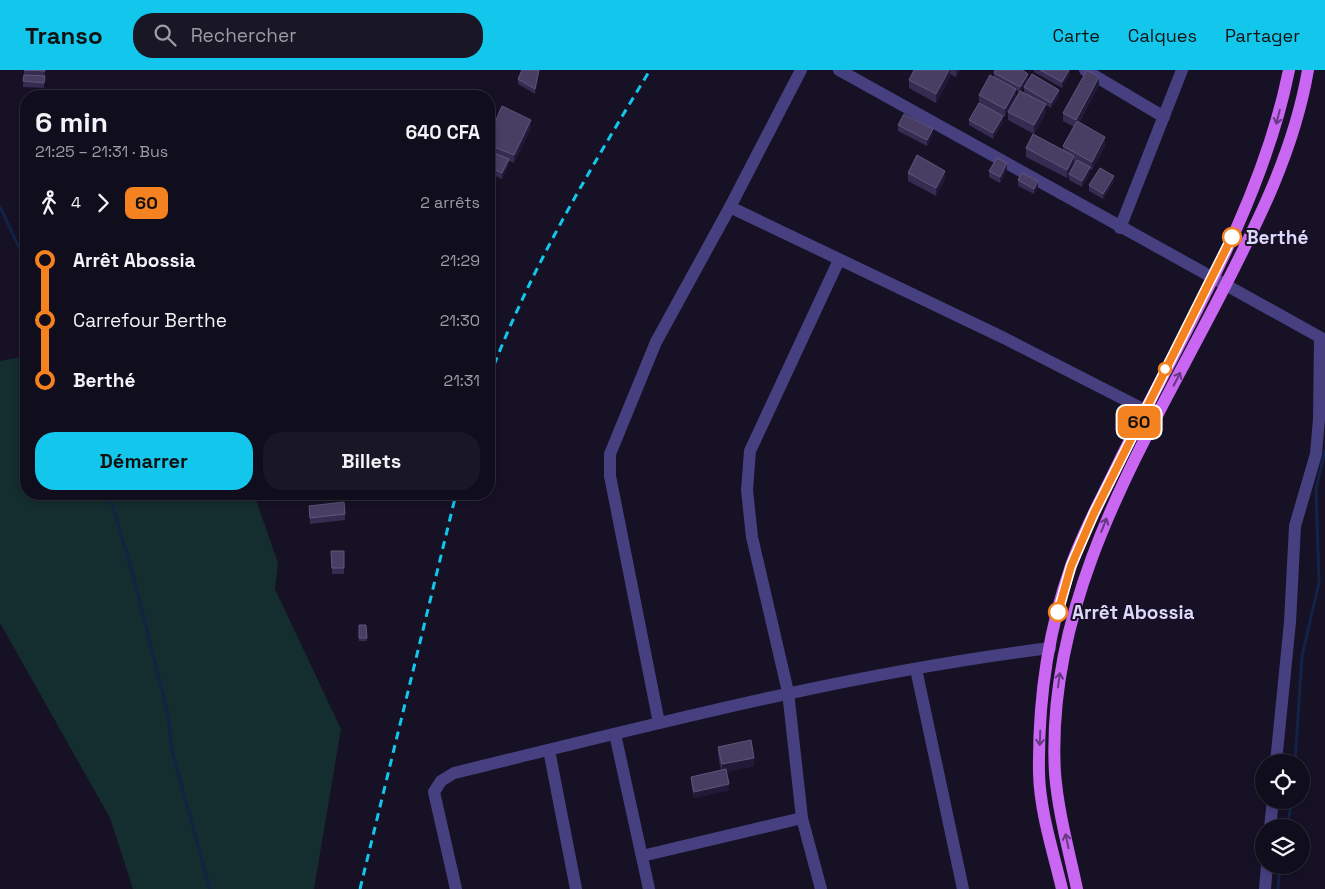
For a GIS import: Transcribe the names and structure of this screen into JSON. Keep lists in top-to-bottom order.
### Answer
{
  "places": ["Berthé", "Arrêt Abossia"],
  "lines": ["bus line 60"],
  "page": {
    "header": "Transo",
    "search": "Rechercher",
    "nav": ["Carte", "Calques", "Partager"],
    "on_map": "60",
    "heading": ["6 min", "21:25 – 21:31 · Bus", "640 CFA"],
    "legs": ["4", "60", "2 arrêts"],
    "list": [
      {
        "name": "Arrêt Abossia",
        "value": "21:29"
      },
      {
        "name": "Carrefour Berthe",
        "value": "21:30"
      },
      {
        "name": "Berthé",
        "value": "21:31"
      }
    ],
    "buttons": ["Démarrer", "Billets"]
  }
}
